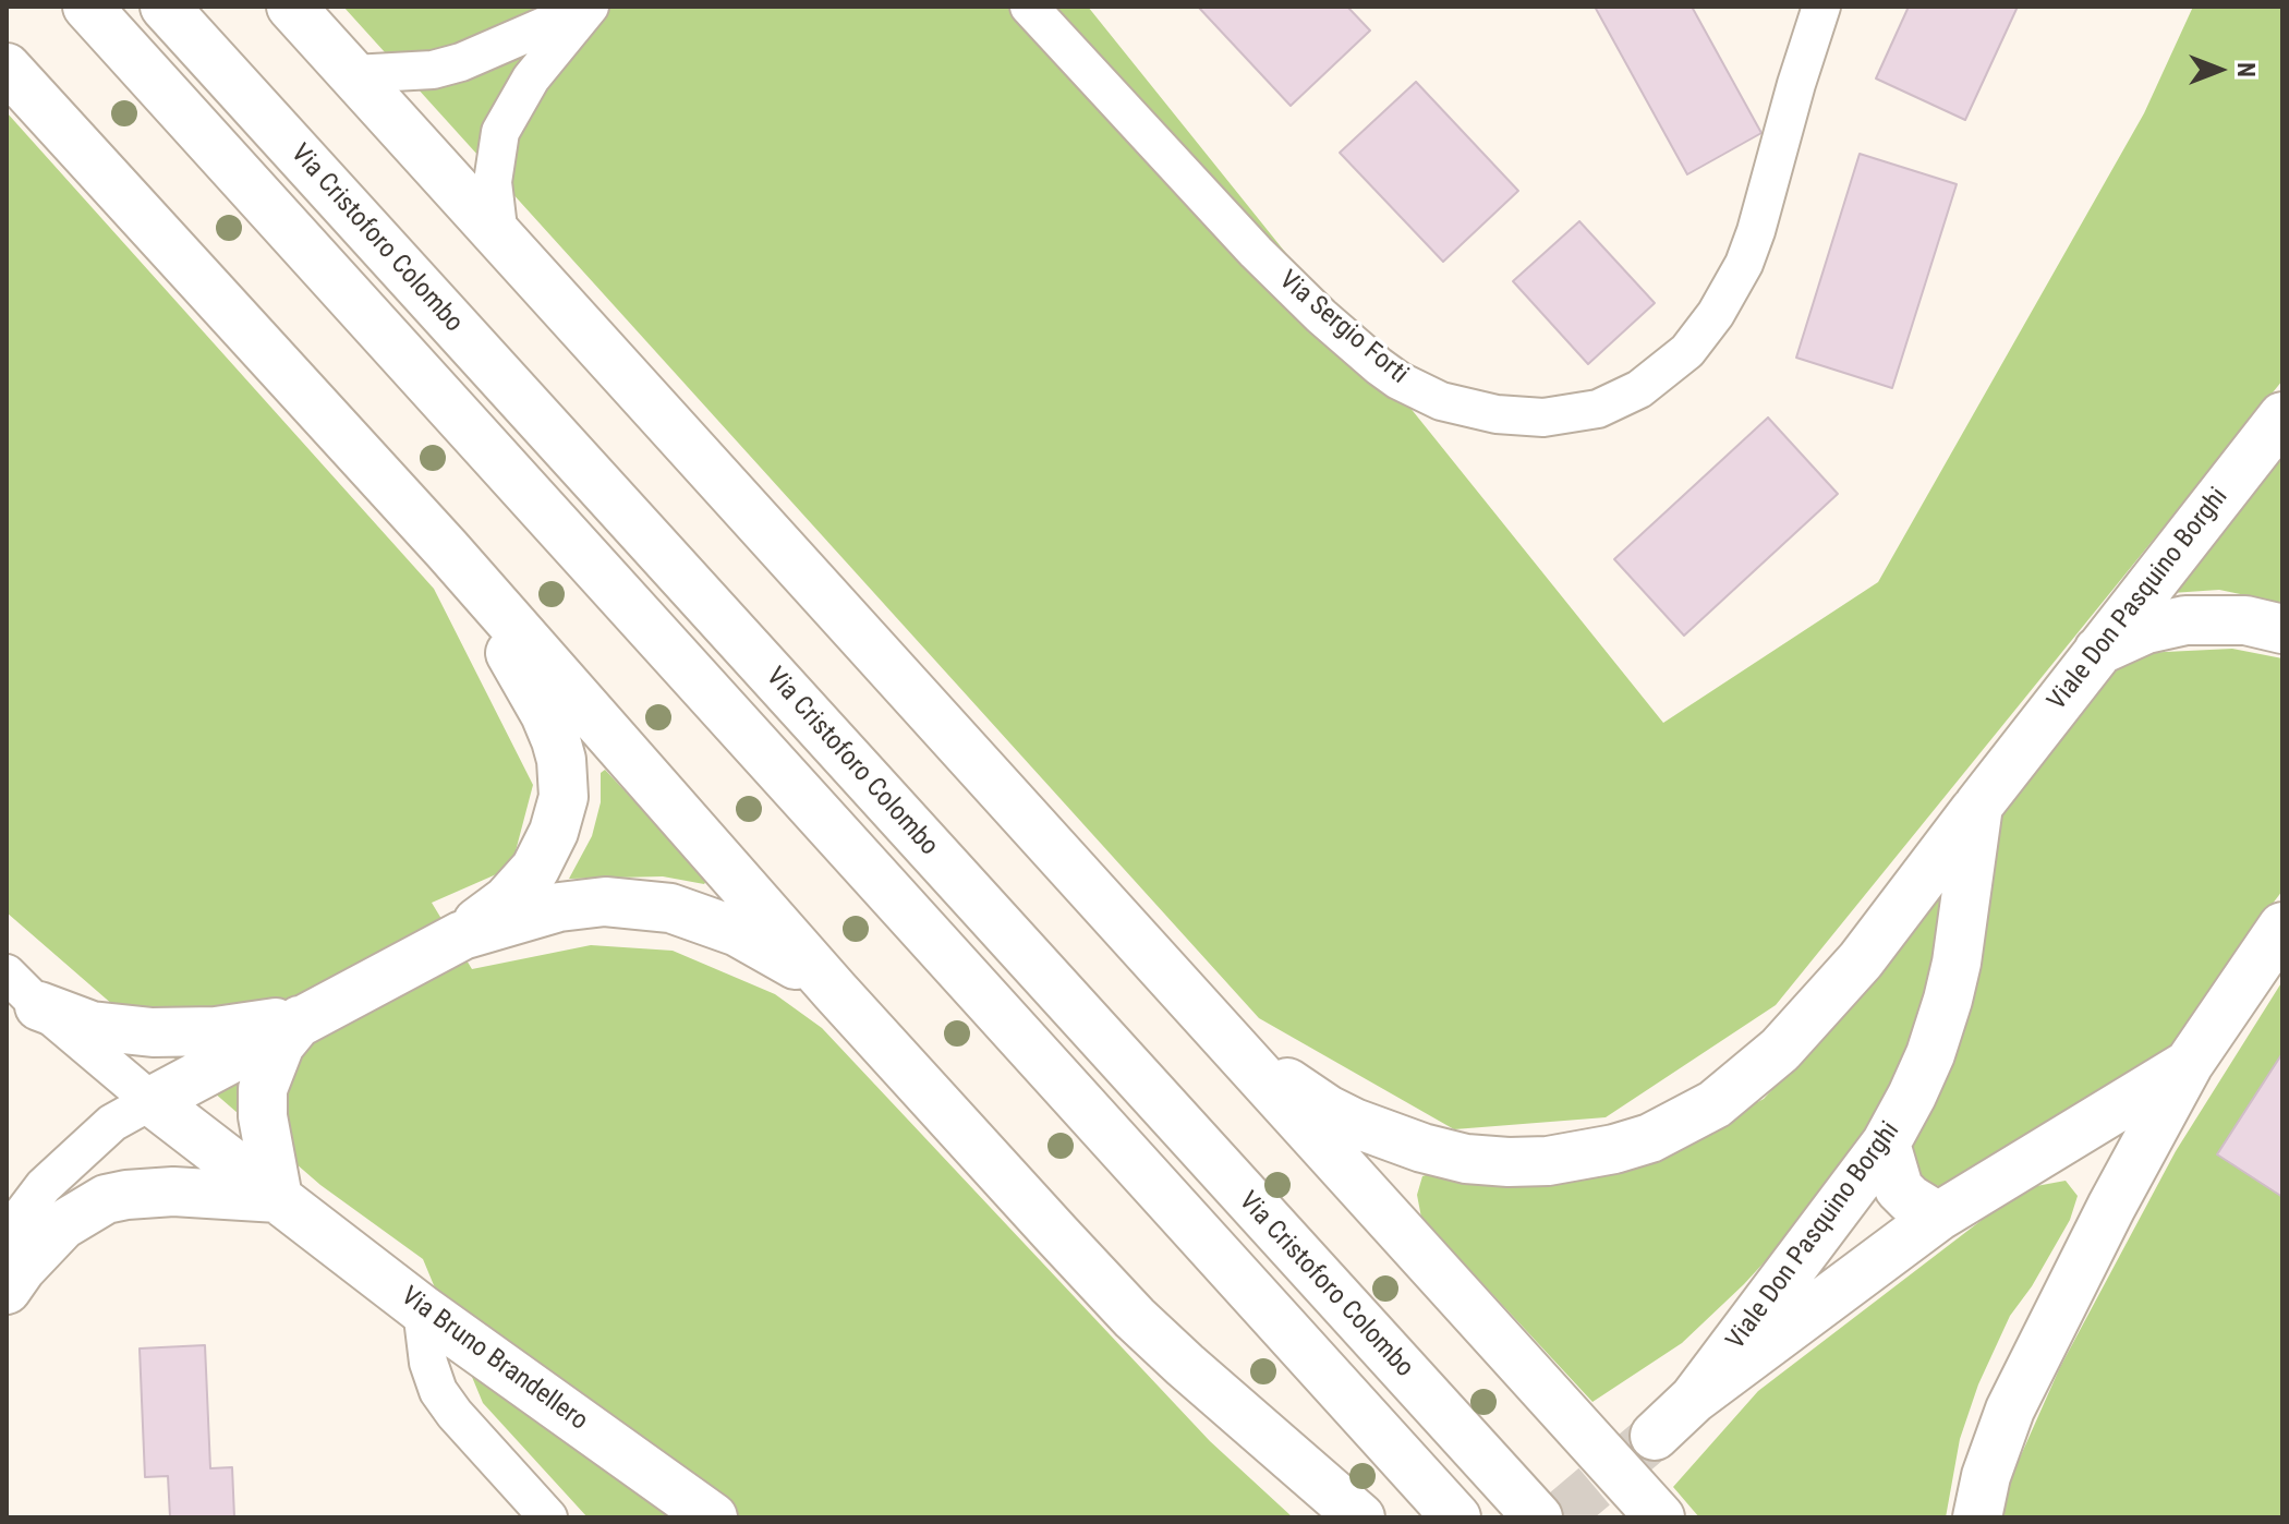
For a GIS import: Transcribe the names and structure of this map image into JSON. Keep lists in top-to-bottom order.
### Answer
{
  "streets": {
    "main road": ["Via Cristoforo Colombo", "Viale Don Pasquino Borghi", "Via Bruno Brandellero"],
    "street": ["Via Sergio Forti"]
  },
  "north": "right"
}
